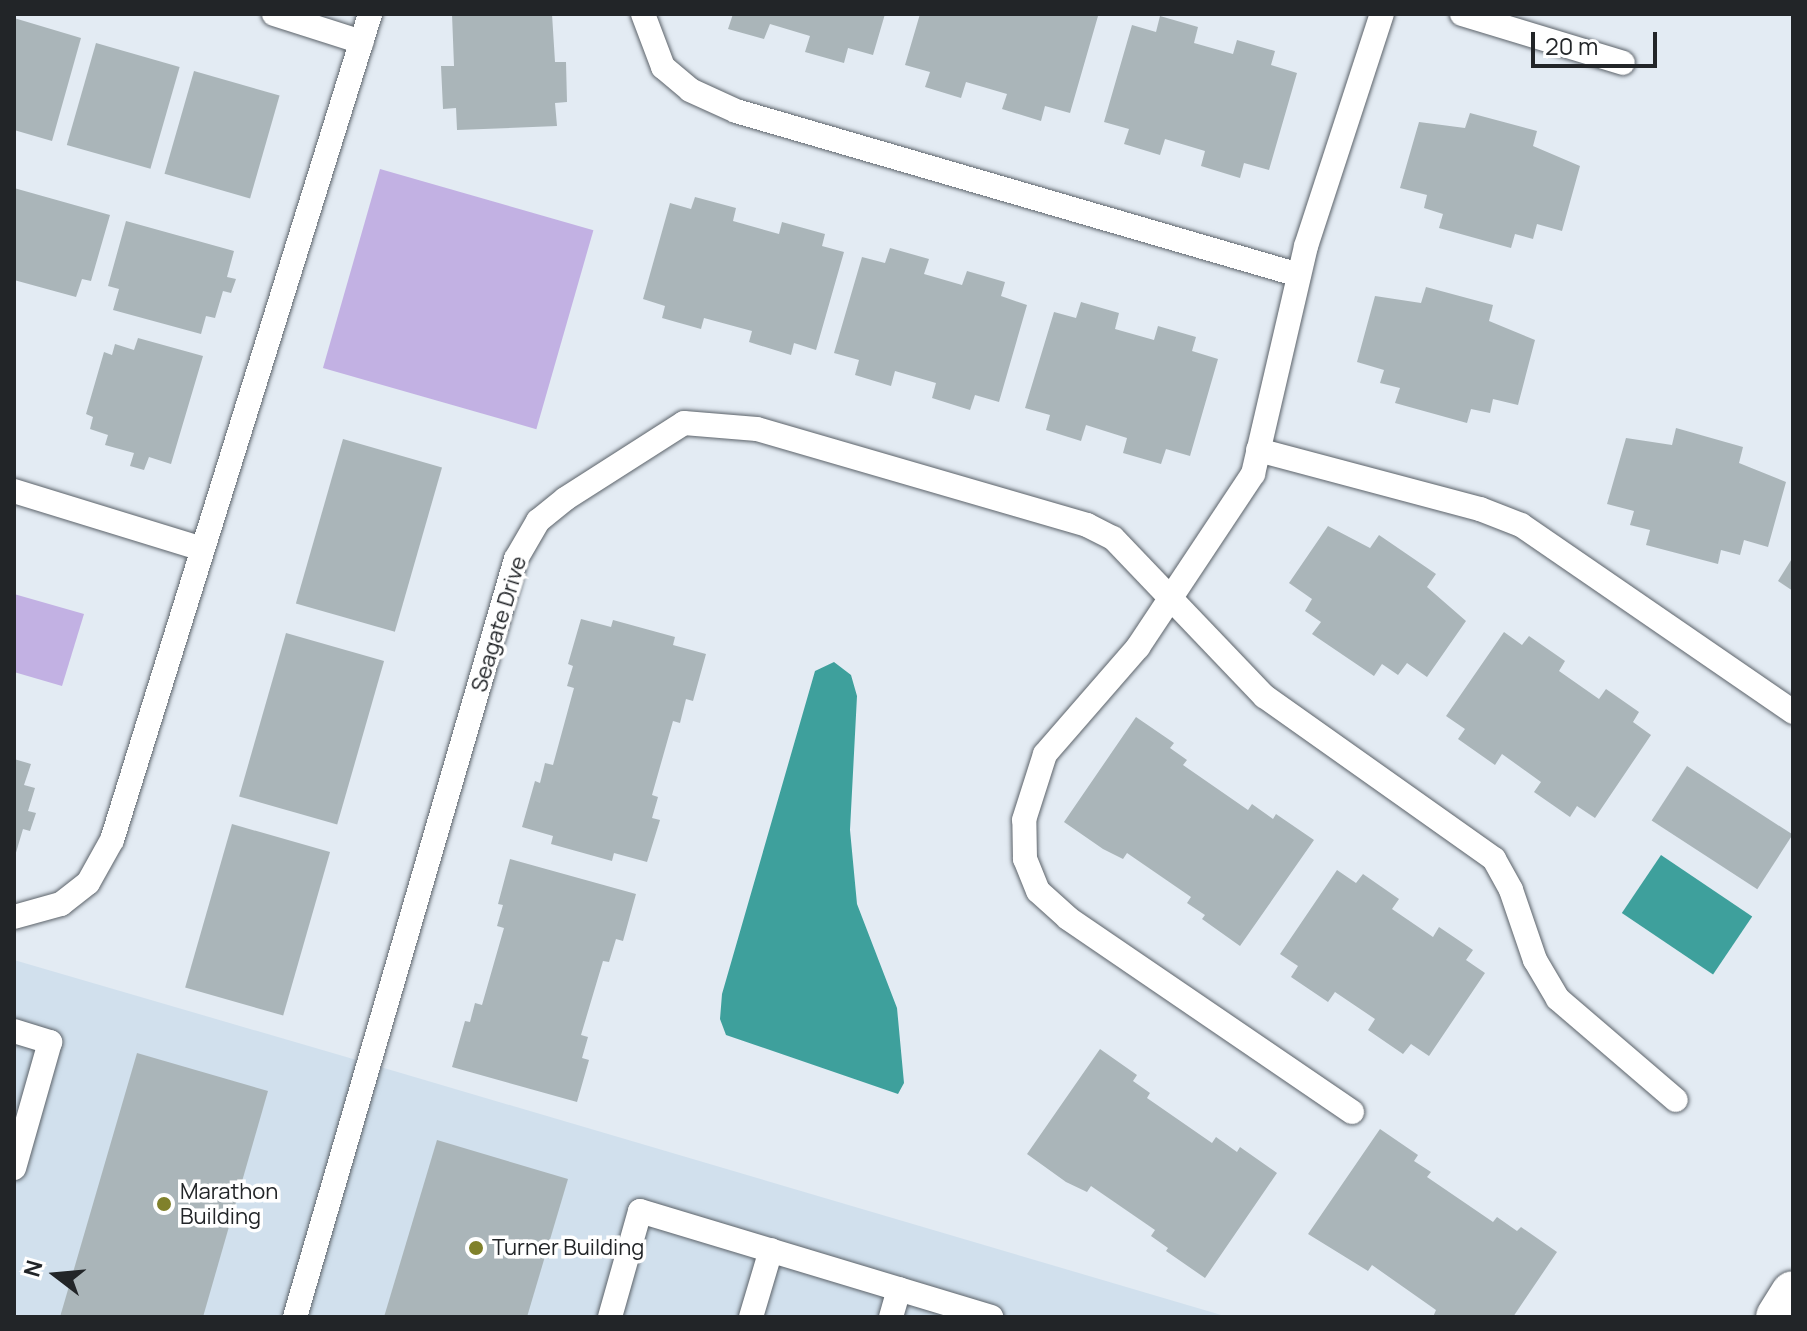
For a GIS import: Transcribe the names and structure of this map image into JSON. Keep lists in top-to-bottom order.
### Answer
{
  "streets": {
    "lane": ["Seagate Drive"]
  },
  "places": ["Marathon Building", "Turner Building"],
  "scale_bar": "20 m",
  "north": "left"
}
